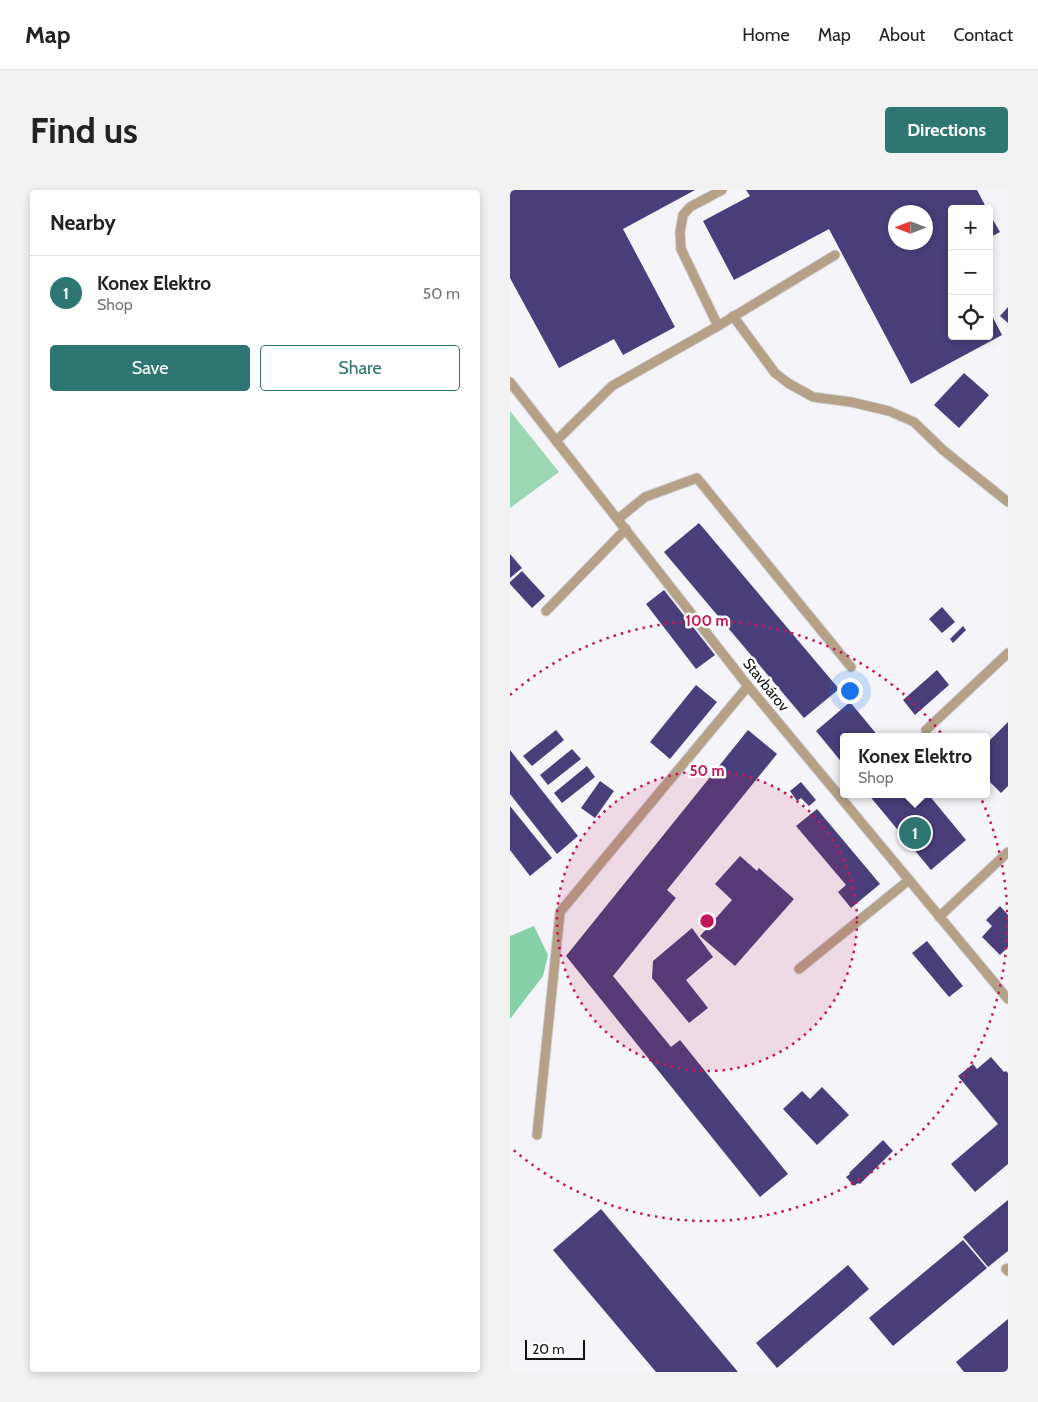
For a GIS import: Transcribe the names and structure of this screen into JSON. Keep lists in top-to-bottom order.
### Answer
{
  "streets": {
    "lane": ["Stavbárov"]
  },
  "scale_bar": "20 m",
  "north": "left",
  "page": {
    "header": "Map",
    "nav": [
      "Home",
      "Map",
      "About",
      "Contact"
    ],
    "buttons": [
      "Directions",
      ["Save", "Share"]
    ],
    "title": "Find us",
    "heading": "Nearby",
    "map_buttons": ["+", "−"],
    "list": [
      {
        "mark": "1",
        "name": "Konex Elektro",
        "note": "Shop",
        "value": "50 m"
      }
    ],
    "popup": ["Konex Elektro", "Shop"],
    "pins": "1",
    "scale": "20 m"
  },
  "rings": ["100 m", "50 m"]
}
